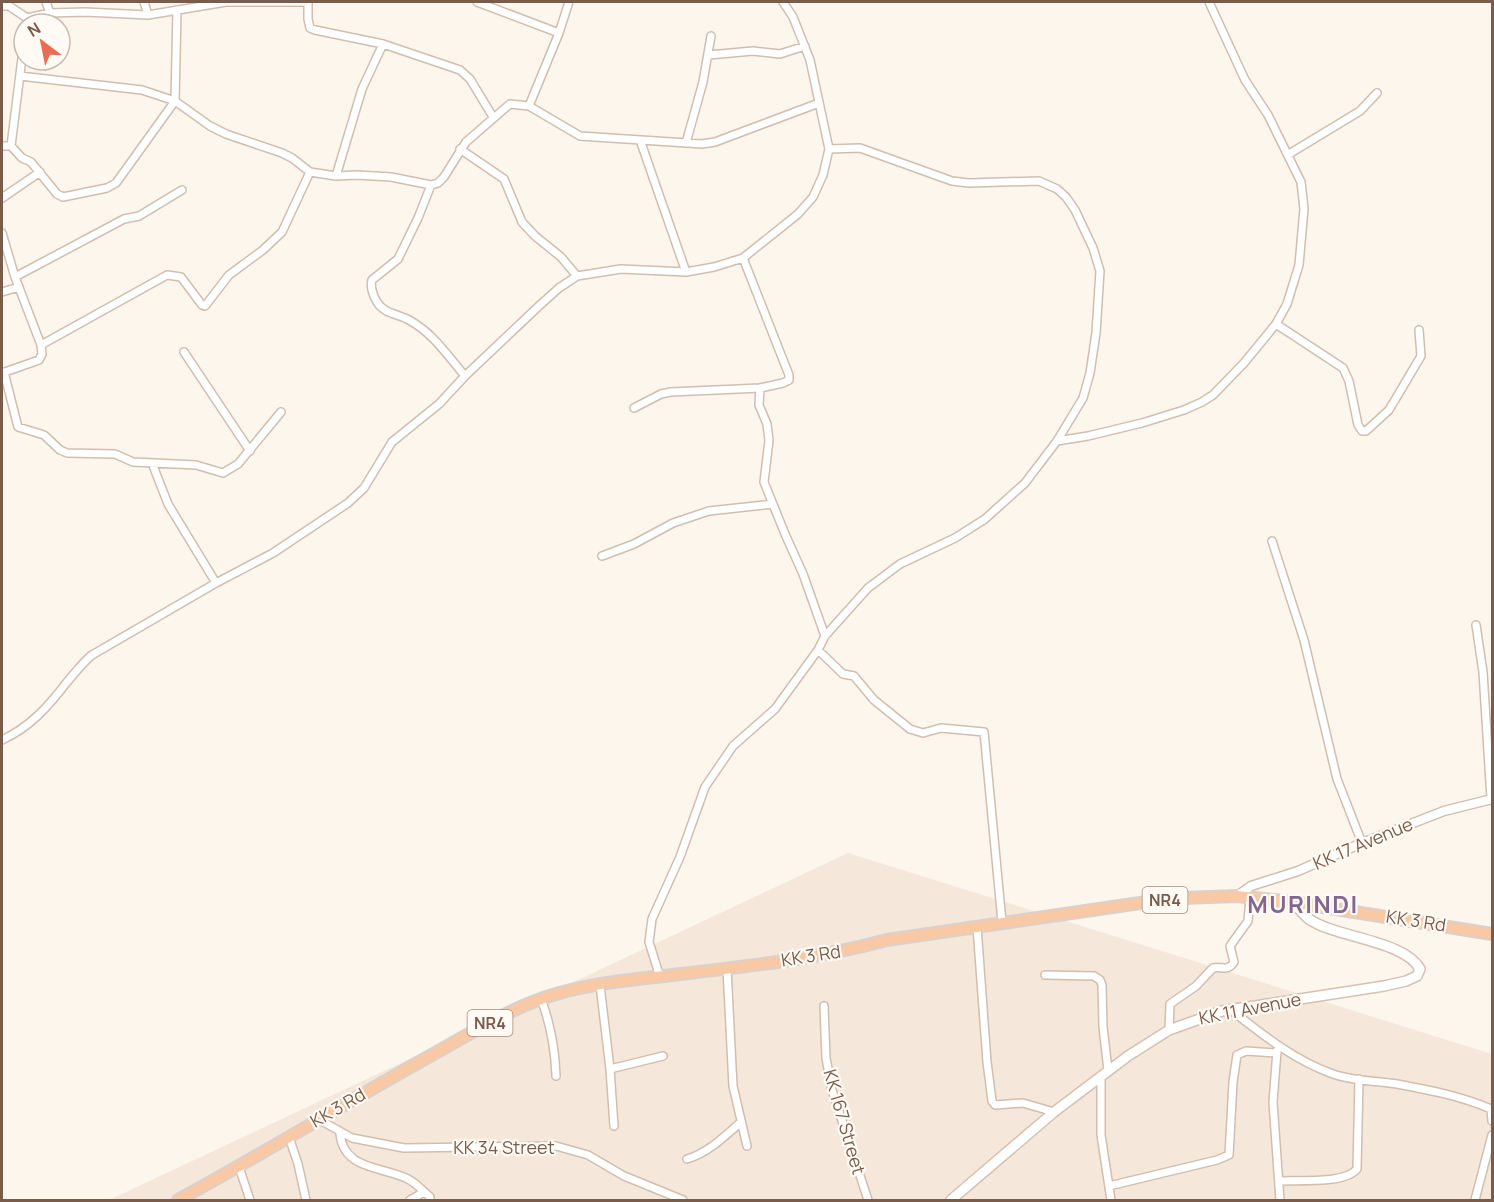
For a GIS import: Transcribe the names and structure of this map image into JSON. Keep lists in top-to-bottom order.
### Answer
{
  "streets": {
    "highway": ["NR4", "KK 3 Rd"],
    "main road": ["KK 11 Avenue"],
    "street": ["KK 17 Avenue", "KK 167 Street", "KK 34 Street"]
  },
  "crossings": [
    ["KK 17 Avenue", "KK 3 Rd"],
    ["KK 3 Rd", "KK 11 Avenue"],
    ["KK 3 Rd", "KK 34 Street"]
  ],
  "districts": ["MURINDI"],
  "north": "top left"
}
